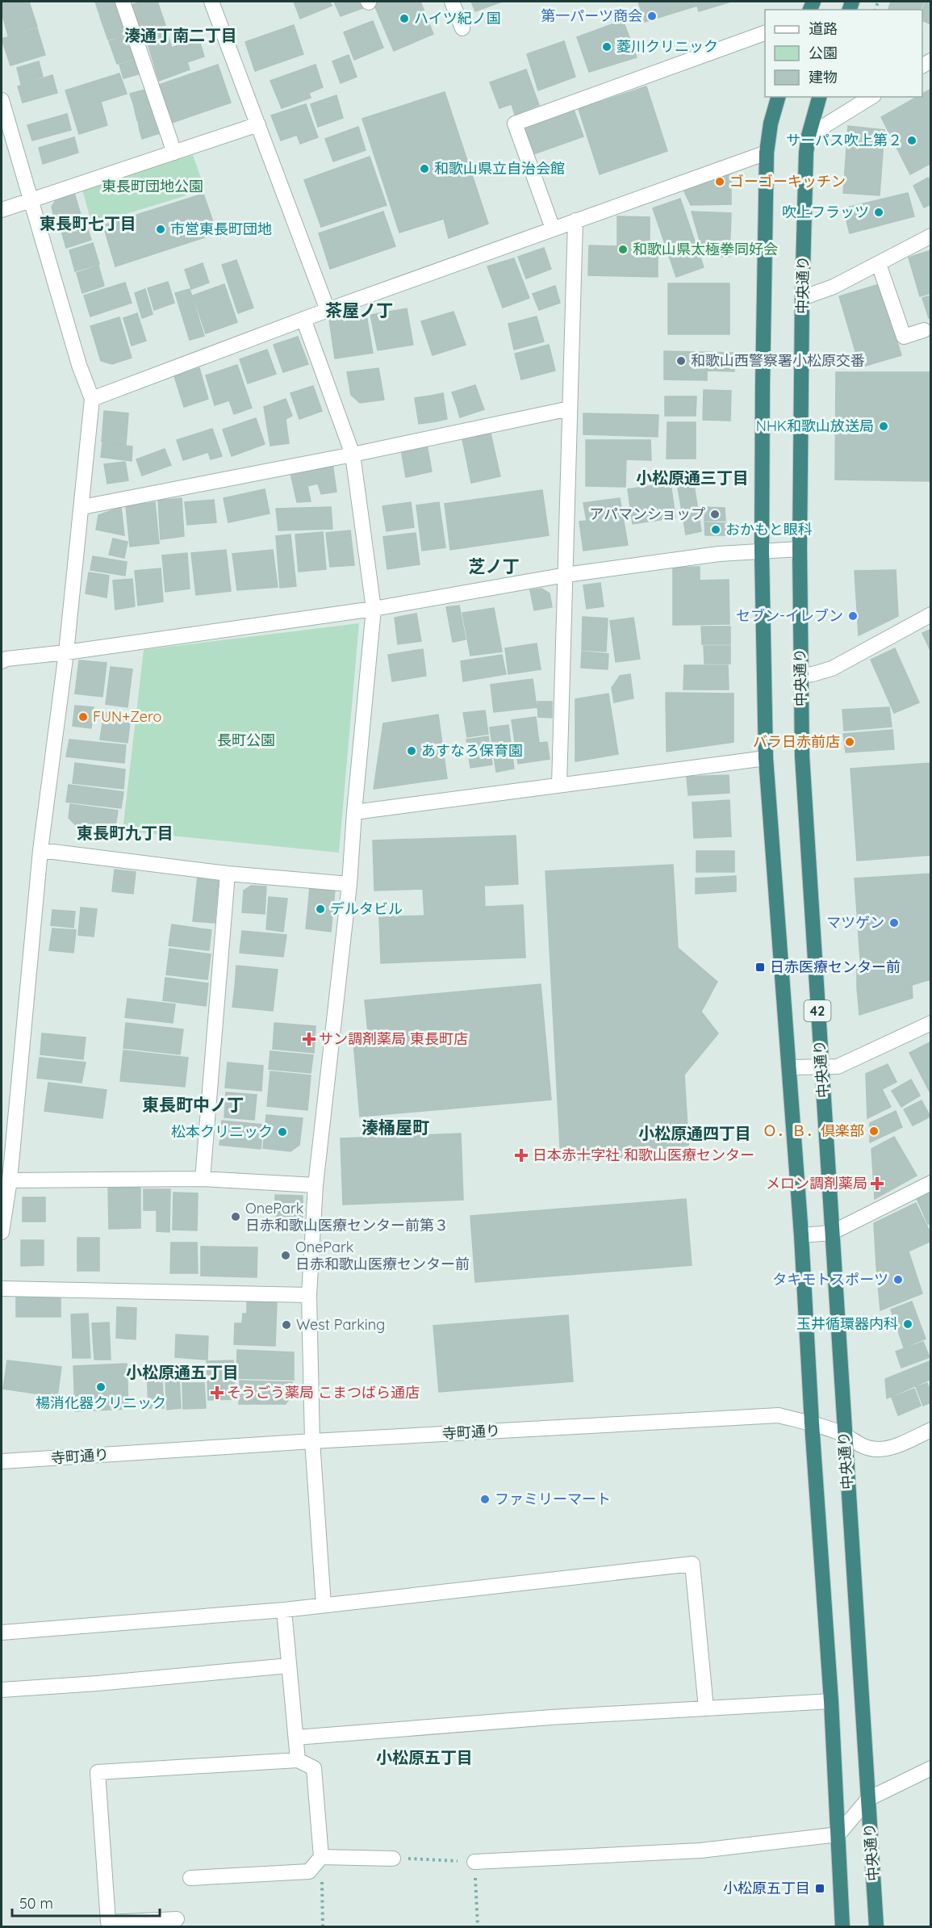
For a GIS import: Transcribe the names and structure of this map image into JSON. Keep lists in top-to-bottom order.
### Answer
{
  "streets": {
    "highway": ["中央通り", "42"],
    "street": ["寺町通り"]
  },
  "crossings": [
    ["中央通り", "寺町通り"],
    ["42", "寺町通り"]
  ],
  "districts": [
    "湊通丁南二丁目",
    "東長町七丁目",
    "茶屋ノ丁",
    "小松原通三丁目",
    "芝ノ丁",
    "東長町九丁目",
    "東長町中ノ丁",
    "湊桶屋町",
    "小松原通四丁目",
    "小松原通五丁目",
    "小松原五丁目"
  ],
  "parks": ["東長町団地公園", "長町公園"],
  "places": {
    "other": [
      "第一パーツ商会",
      "ハイツ紀ノ国",
      "菱川クリニック",
      "サーパス吹上第２",
      "和歌山県立自治会館",
      "ゴーゴーキッチン",
      "吹上フラッツ",
      "市営東長町団地",
      "和歌山県太極拳同好会",
      "和歌山西警察署小松原交番",
      "NHK和歌山放送局",
      "アパマンショップ",
      "おかもと眼科",
      "セブン-イレブン",
      "FUN+Zero",
      "バラ日赤前店",
      "あすなろ保育園",
      "デルタビル",
      "マツゲン",
      "Ｏ．Ｂ．倶楽部",
      "松本クリニック",
      "OnePark 日赤和歌山医療センター前第３",
      "OnePark 日赤和歌山医療センター前",
      "タキモトスポーツ",
      "玉井循環器内科",
      "West Parking",
      "楊消化器クリニック",
      "ファミリーマート"
    ],
    "transit": ["日赤医療センター前", "小松原五丁目"],
    "health": [
      "サン調剤薬局 東長町店",
      "日本赤十字社 和歌山医療センター",
      "メロン調剤薬局",
      "そうごう薬局 こまつばら通店"
    ]
  },
  "legend": ["道路", "公園", "建物"],
  "scale_bar": "50 m"
}
